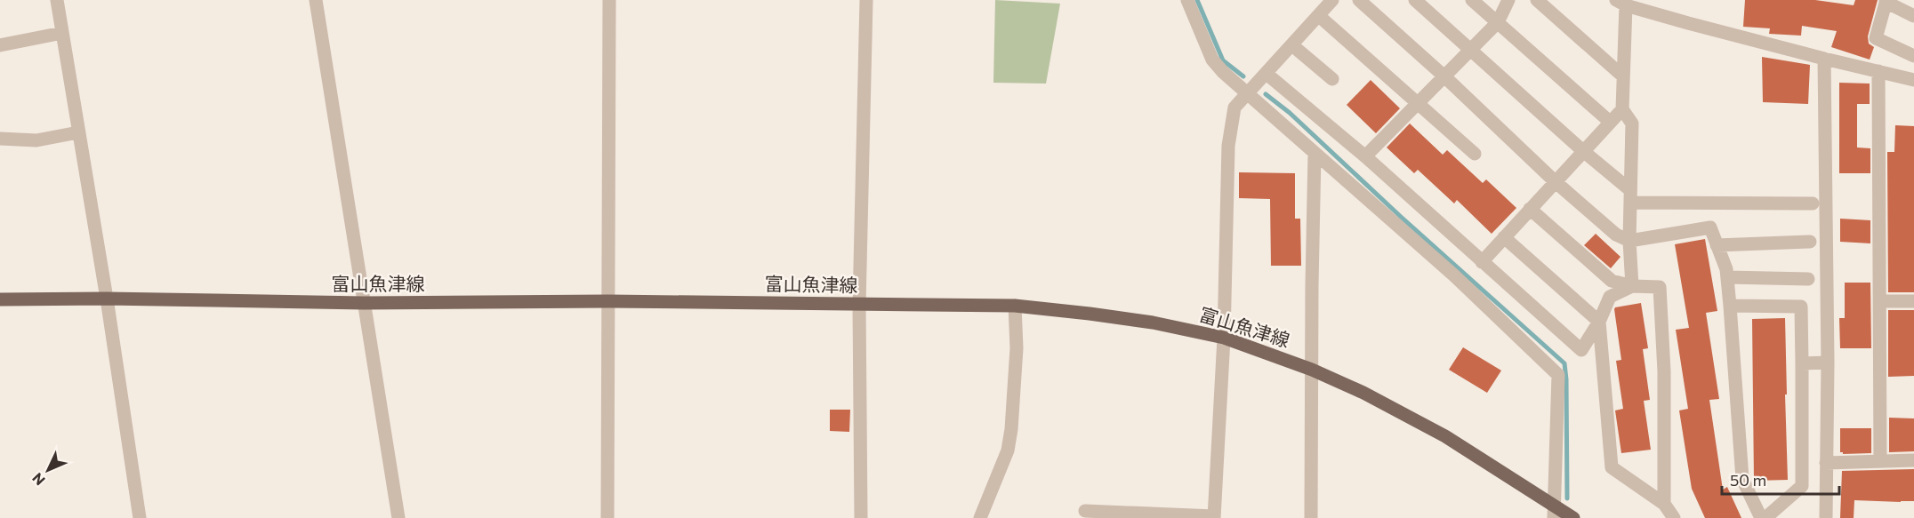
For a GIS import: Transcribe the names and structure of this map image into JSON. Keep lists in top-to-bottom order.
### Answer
{
  "streets": {
    "main road": ["富山魚津線"]
  },
  "scale_bar": "50 m",
  "north": "bottom left"
}
